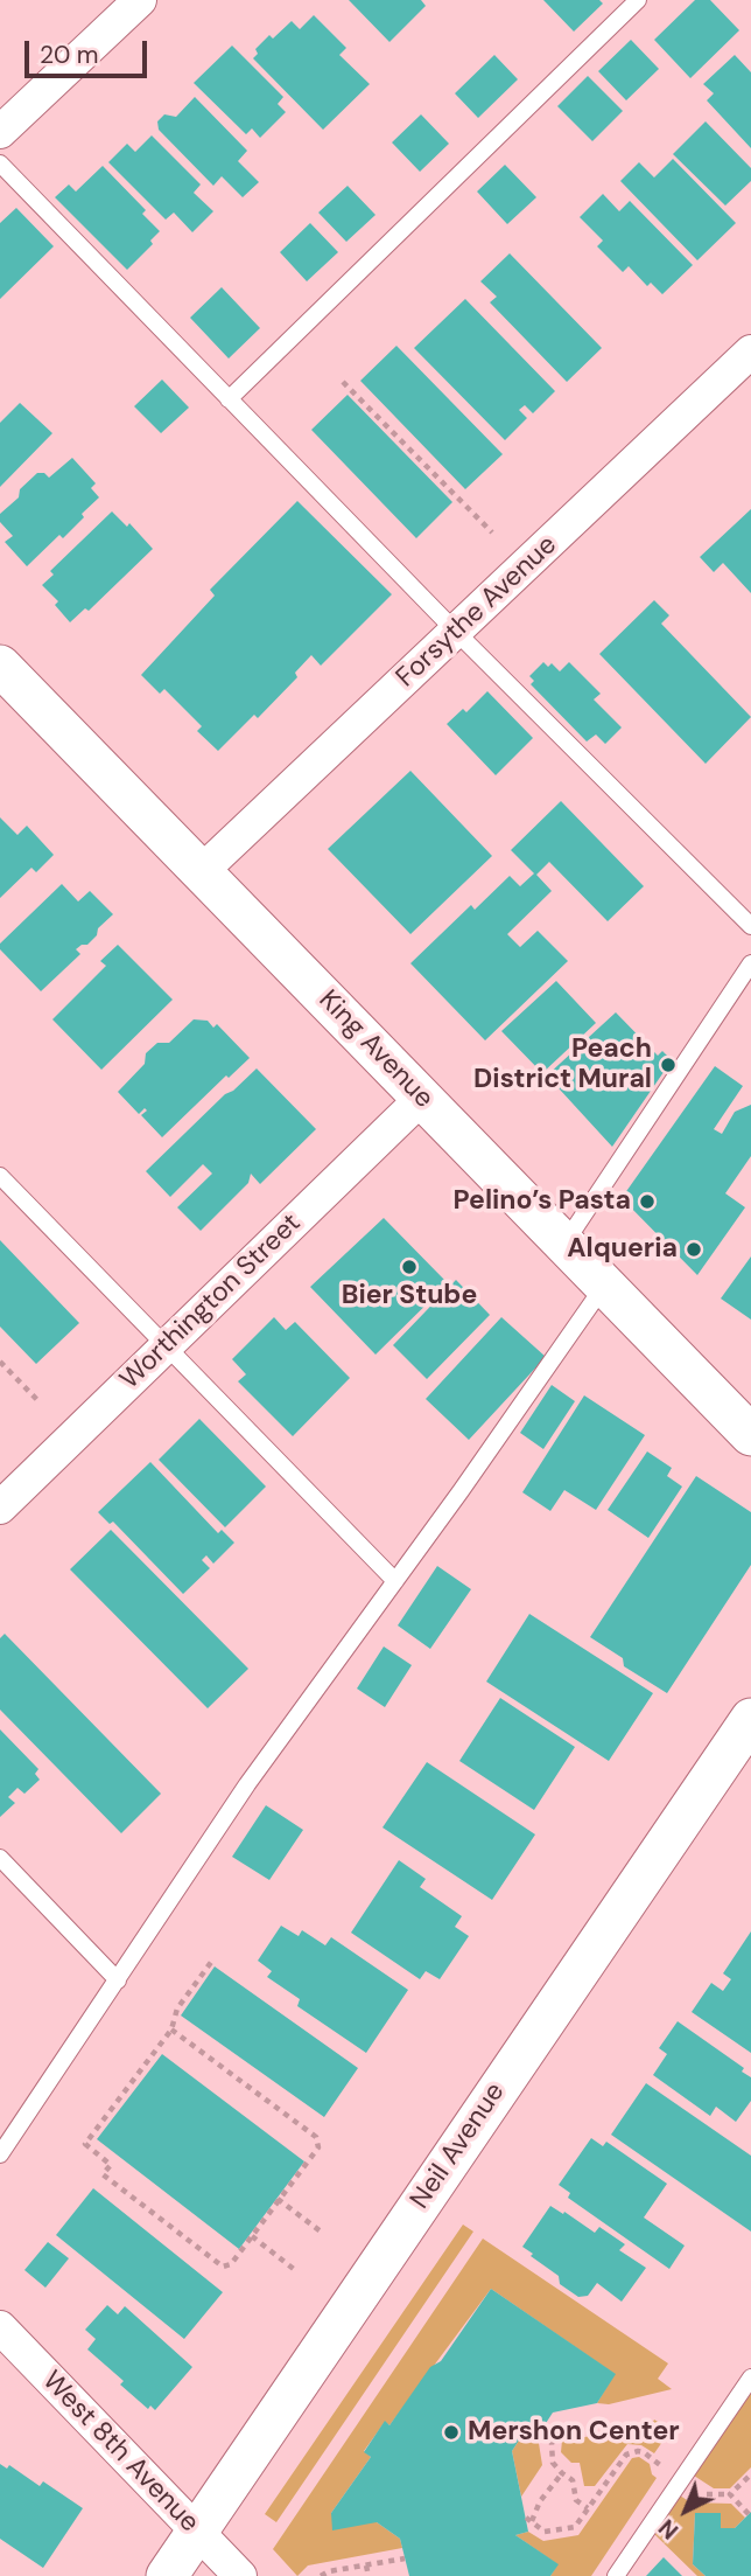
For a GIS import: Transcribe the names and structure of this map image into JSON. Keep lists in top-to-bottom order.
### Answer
{
  "streets": {
    "street": [
      "Forsythe Avenue",
      "King Avenue",
      "Worthington Street",
      "Neil Avenue",
      "West 8th Avenue"
    ]
  },
  "crossings": [
    ["Forsythe Avenue", "King Avenue"],
    ["King Avenue", "Worthington Street"],
    ["Neil Avenue", "West 8th Avenue"]
  ],
  "places": [
    "Peach District Mural",
    "Pelino’s Pasta",
    "Alqueria",
    "Bier Stube",
    "Mershon Center"
  ],
  "scale_bar": "20 m",
  "north": "bottom left"
}
